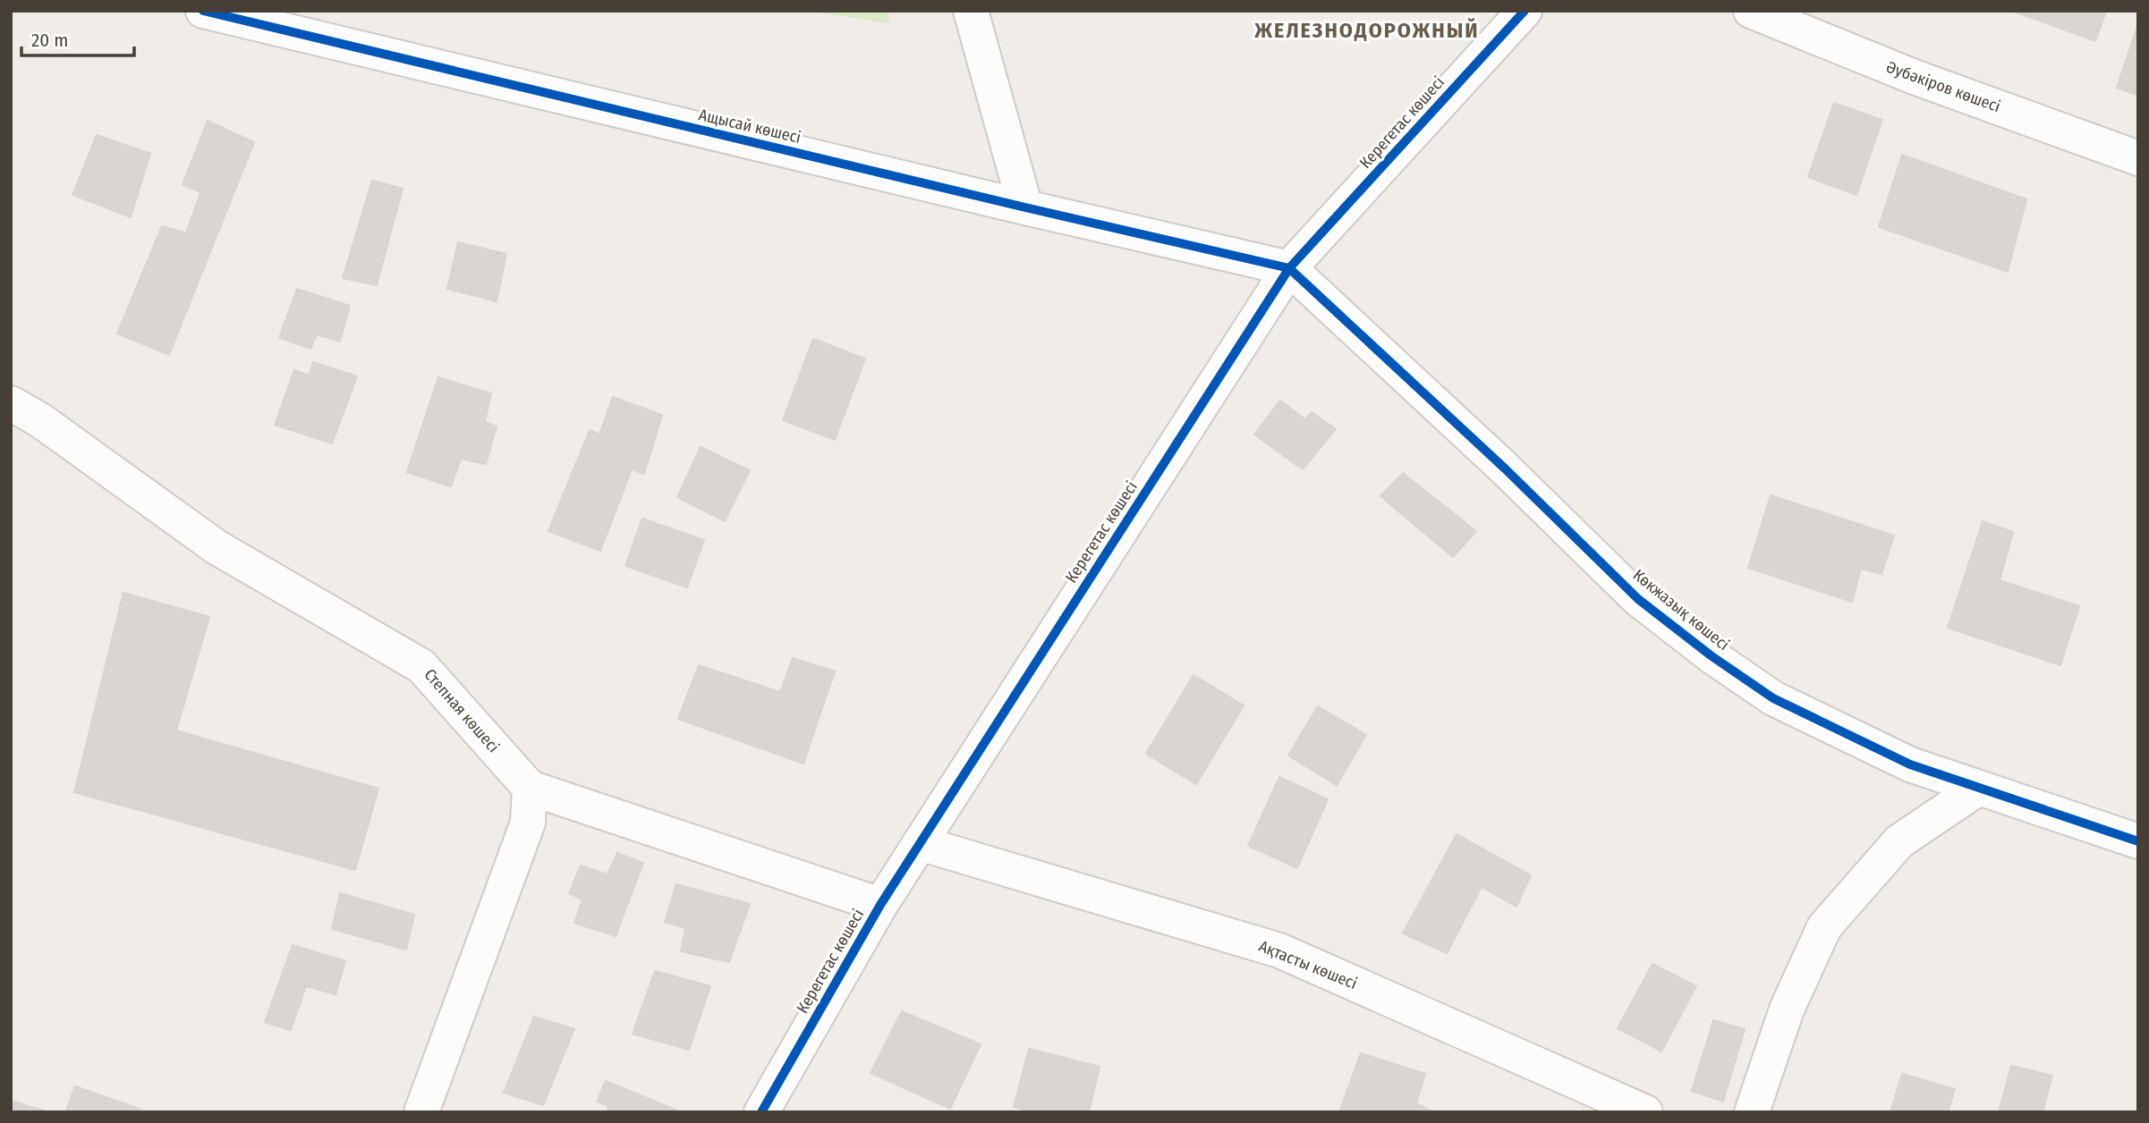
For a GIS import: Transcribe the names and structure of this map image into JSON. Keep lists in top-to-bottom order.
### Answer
{
  "streets": {
    "street": [
      "Әубәкіров көшесі",
      "Керегетас көшесі",
      "Ащысай көшесі",
      "Көкжазық көшесі",
      "Степная көшесі",
      "Ақтасты көшесі"
    ]
  },
  "crossings": [
    ["Керегетас көшесі", "Ащысай көшесі"],
    ["Керегетас көшесі", "Көкжазық көшесі"],
    ["Керегетас көшесі", "Степная көшесі"],
    ["Керегетас көшесі", "Ақтасты көшесі"],
    ["Ащысай көшесі", "Көкжазық көшесі"]
  ],
  "districts": ["ЖЕЛЕЗНОДОРОЖНЫЙ"],
  "scale_bar": "20 m"
}
